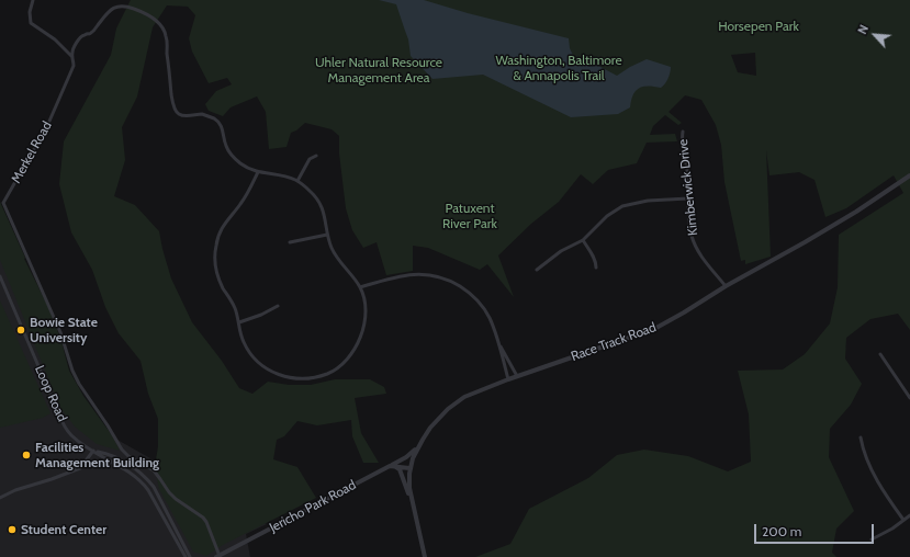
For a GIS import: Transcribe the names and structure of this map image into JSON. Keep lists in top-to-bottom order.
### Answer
{
  "streets": {
    "street": [
      "Merkel Road",
      "Kimberwick Drive",
      "Race Track Road",
      "Loop Road",
      "Jericho Park Road"
    ]
  },
  "crossings": [
    ["Merkel Road", "Jericho Park Road"],
    ["Kimberwick Drive", "Race Track Road"],
    ["Race Track Road", "Jericho Park Road"]
  ],
  "parks": [
    "Horsepen Park",
    "Washington, Baltimore & Annapolis Trail",
    "Uhler Natural Resource Management Area",
    "Patuxent River Park"
  ],
  "places": ["Bowie State University", "Facilities Management Building", "Student Center"],
  "scale_bar": "200 m",
  "north": "top left"
}
